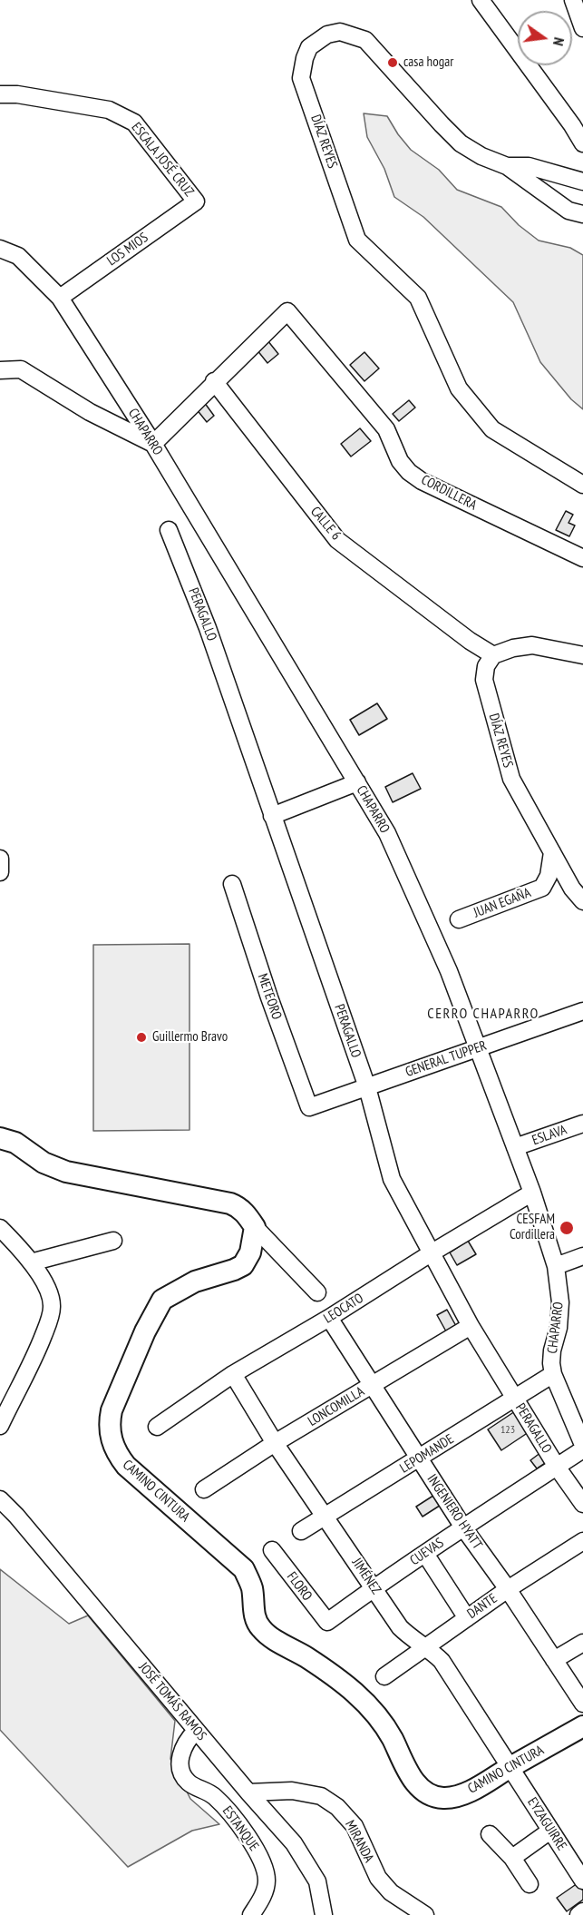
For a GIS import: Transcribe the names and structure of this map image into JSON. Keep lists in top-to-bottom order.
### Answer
{
  "streets": {
    "main road": ["CAMINO CINTURA"],
    "street": [
      "DÍAZ REYES",
      "ESCALA JOSÉ CRUZ",
      "LOS MIOS",
      "CHAPARRO",
      "CORDILLERA",
      "CALLE 6",
      "PERAGALLO",
      "JUAN EGAÑA",
      "METEORO",
      "GENERAL TUPPER",
      "ESLAVA",
      "LEOCATO",
      "LONCOMILLA",
      "LEPOMANDE",
      "INGENIERO HYATT",
      "CUEVAS",
      "JIMÉNEZ",
      "FLORO",
      "DANTE",
      "JOSÉ TOMÁS RAMOS",
      "EYZAGUIRRE",
      "ESTANQUE",
      "MIRANDA"
    ]
  },
  "crossings": [
    ["DÍAZ REYES", "CALLE 6"],
    ["DÍAZ REYES", "JUAN EGAÑA"],
    ["ESCALA JOSÉ CRUZ", "LOS MIOS"],
    ["LOS MIOS", "CHAPARRO"],
    ["CHAPARRO", "GENERAL TUPPER"],
    ["CHAPARRO", "ESLAVA"],
    ["CHAPARRO", "LEOCATO"],
    ["CHAPARRO", "LEPOMANDE"],
    ["CORDILLERA", "CALLE 6"],
    ["PERAGALLO", "GENERAL TUPPER"],
    ["PERAGALLO", "LEOCATO"],
    ["PERAGALLO", "LONCOMILLA"],
    ["PERAGALLO", "LEPOMANDE"],
    ["PERAGALLO", "CUEVAS"],
    ["METEORO", "GENERAL TUPPER"],
    ["LEOCATO", "INGENIERO HYATT"],
    ["LEOCATO", "JIMÉNEZ"],
    ["LONCOMILLA", "INGENIERO HYATT"],
    ["LONCOMILLA", "JIMÉNEZ"],
    ["LEPOMANDE", "INGENIERO HYATT"],
    ["LEPOMANDE", "JIMÉNEZ"],
    ["CAMINO CINTURA", "JIMÉNEZ"],
    ["CAMINO CINTURA", "EYZAGUIRRE"],
    ["INGENIERO HYATT", "CUEVAS"],
    ["INGENIERO HYATT", "DANTE"],
    ["CUEVAS", "JIMÉNEZ"],
    ["CUEVAS", "FLORO"],
    ["JIMÉNEZ", "DANTE"],
    ["JIMÉNEZ", "EYZAGUIRRE"],
    ["JOSÉ TOMÁS RAMOS", "ESTANQUE"],
    ["JOSÉ TOMÁS RAMOS", "MIRANDA"]
  ],
  "districts": ["CERRO CHAPARRO"],
  "places": ["casa hogar", "Guillermo Bravo", "CESFAM Cordillera"],
  "house_numbers": ["123"],
  "north": "right"
}
